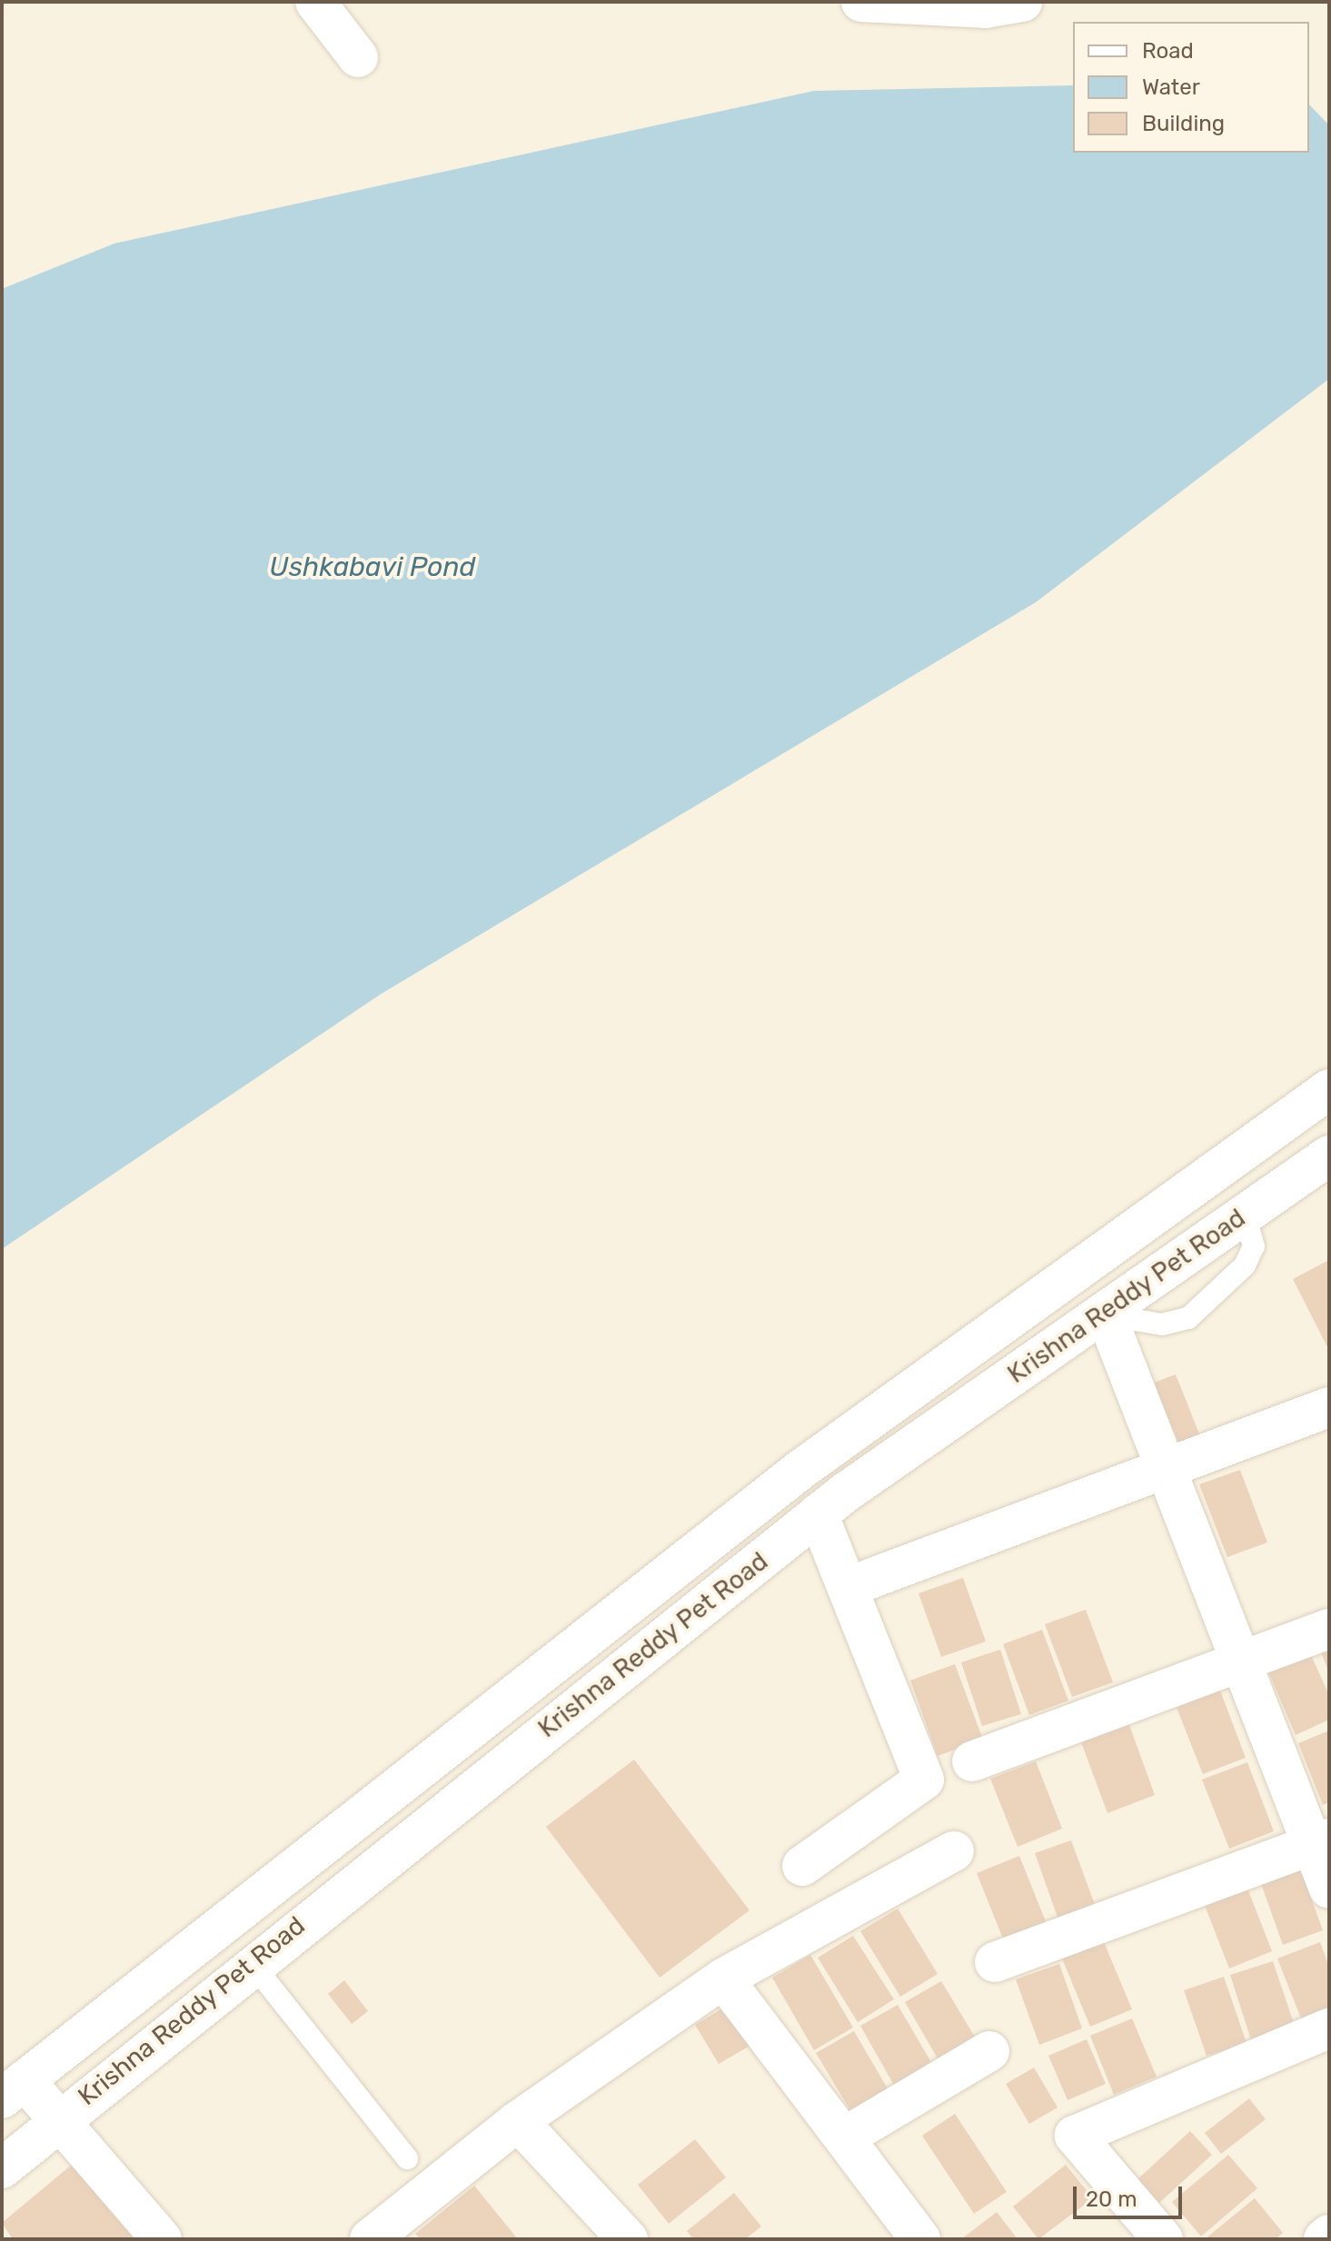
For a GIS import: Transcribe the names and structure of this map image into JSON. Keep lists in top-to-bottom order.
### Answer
{
  "streets": {
    "street": ["Krishna Reddy Pet Road"]
  },
  "water": ["Ushkabavi Pond"],
  "legend": ["Road", "Water", "Building"],
  "scale_bar": "20 m"
}
